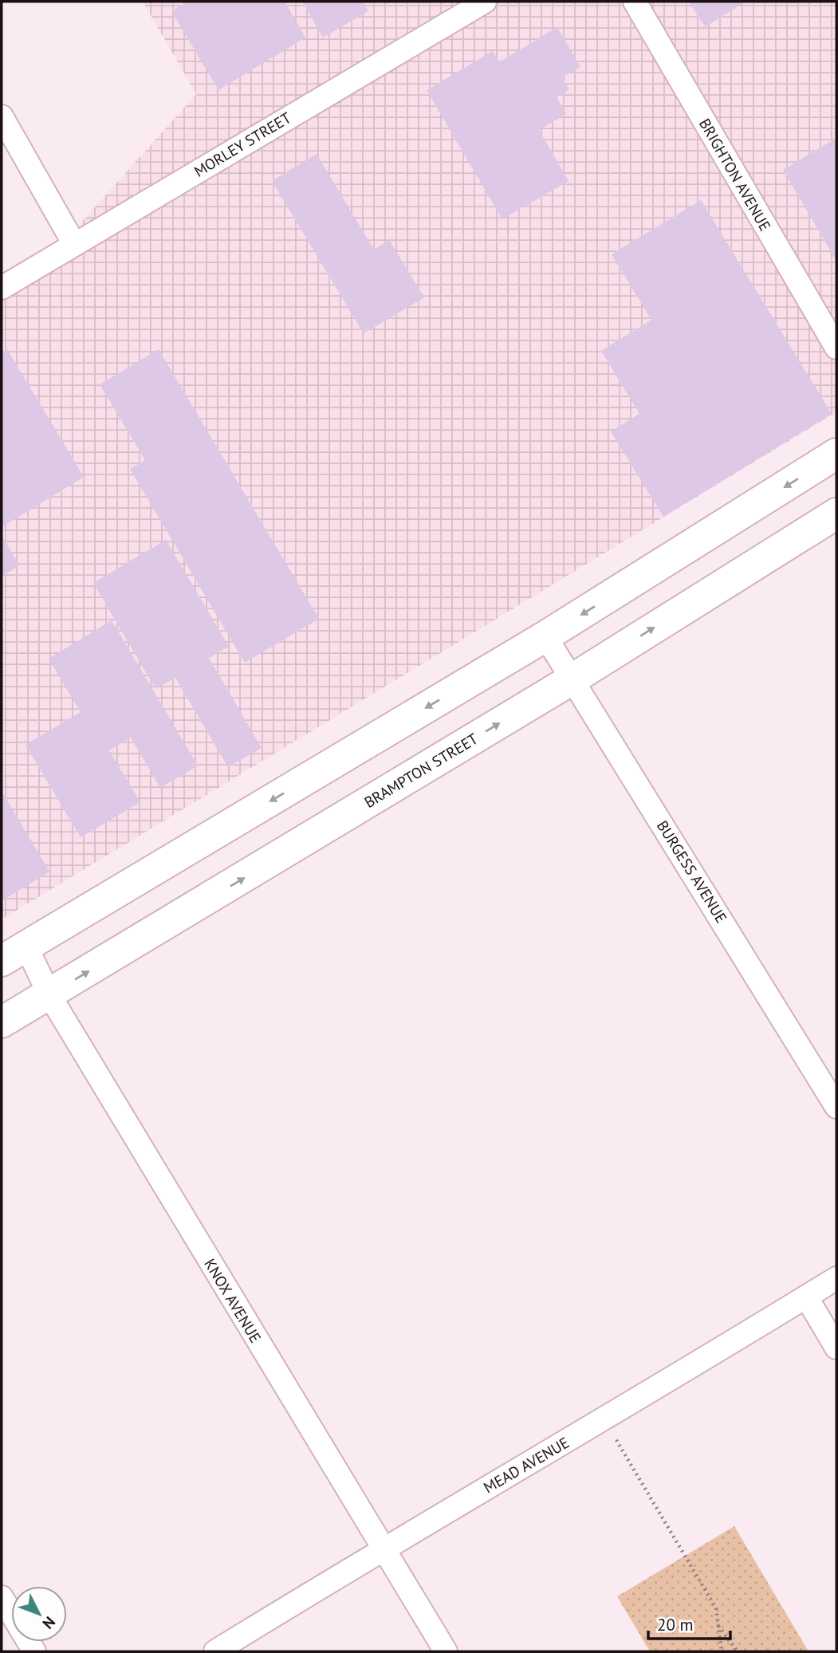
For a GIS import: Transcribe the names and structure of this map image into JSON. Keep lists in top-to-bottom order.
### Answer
{
  "streets": {
    "street": [
      "MORLEY STREET",
      "BRIGHTON AVENUE",
      "BRAMPTON STREET",
      "BURGESS AVENUE",
      "KNOX AVENUE",
      "MEAD AVENUE"
    ]
  },
  "crossings": [
    ["BRAMPTON STREET", "BURGESS AVENUE"],
    ["BRAMPTON STREET", "KNOX AVENUE"],
    ["KNOX AVENUE", "MEAD AVENUE"]
  ],
  "scale_bar": "20 m",
  "north": "bottom right"
}
